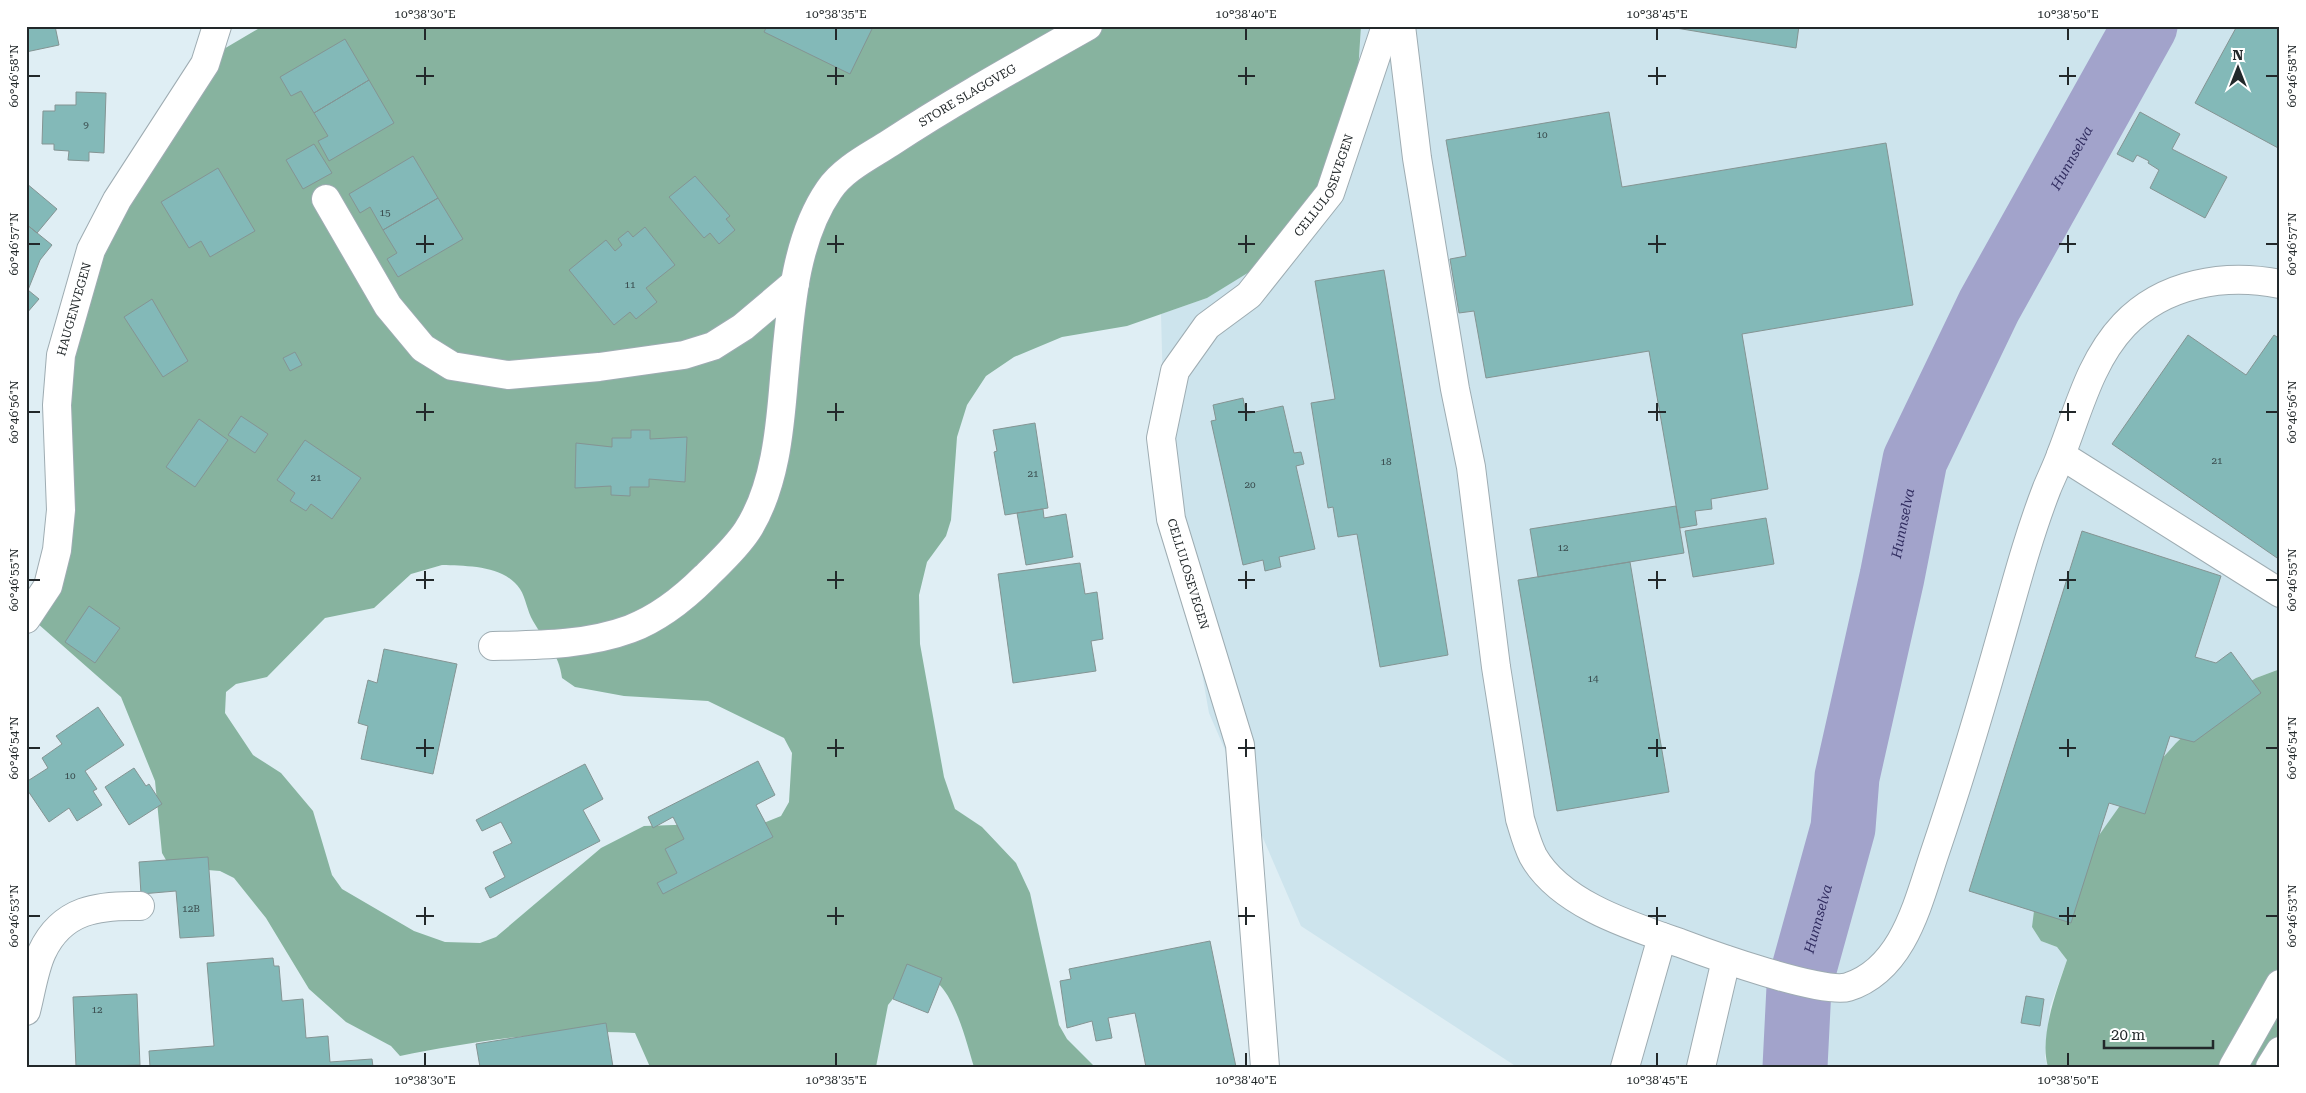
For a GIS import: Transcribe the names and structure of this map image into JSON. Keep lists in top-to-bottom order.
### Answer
{
  "streets": {
    "main road": ["STORE SLAGGVEG", "CELLULOSEVEGEN", "HAUGENVEGEN"]
  },
  "water": ["Hunnselva"],
  "house_numbers": [
    "9",
    "10",
    "15",
    "11",
    "21",
    "18",
    "21",
    "21",
    "20",
    "12",
    "14",
    "10",
    "12B",
    "12"
  ],
  "scale_bar": "20 m",
  "north": "top",
  "coordinates": [
    "10°38'30\"E",
    "10°38'35\"E",
    "10°38'40\"E",
    "10°38'45\"E",
    "10°38'50\"E",
    "60°46'58\"N",
    "60°46'57\"N",
    "60°46'56\"N",
    "60°46'55\"N",
    "60°46'54\"N",
    "60°46'53\"N"
  ]
}
